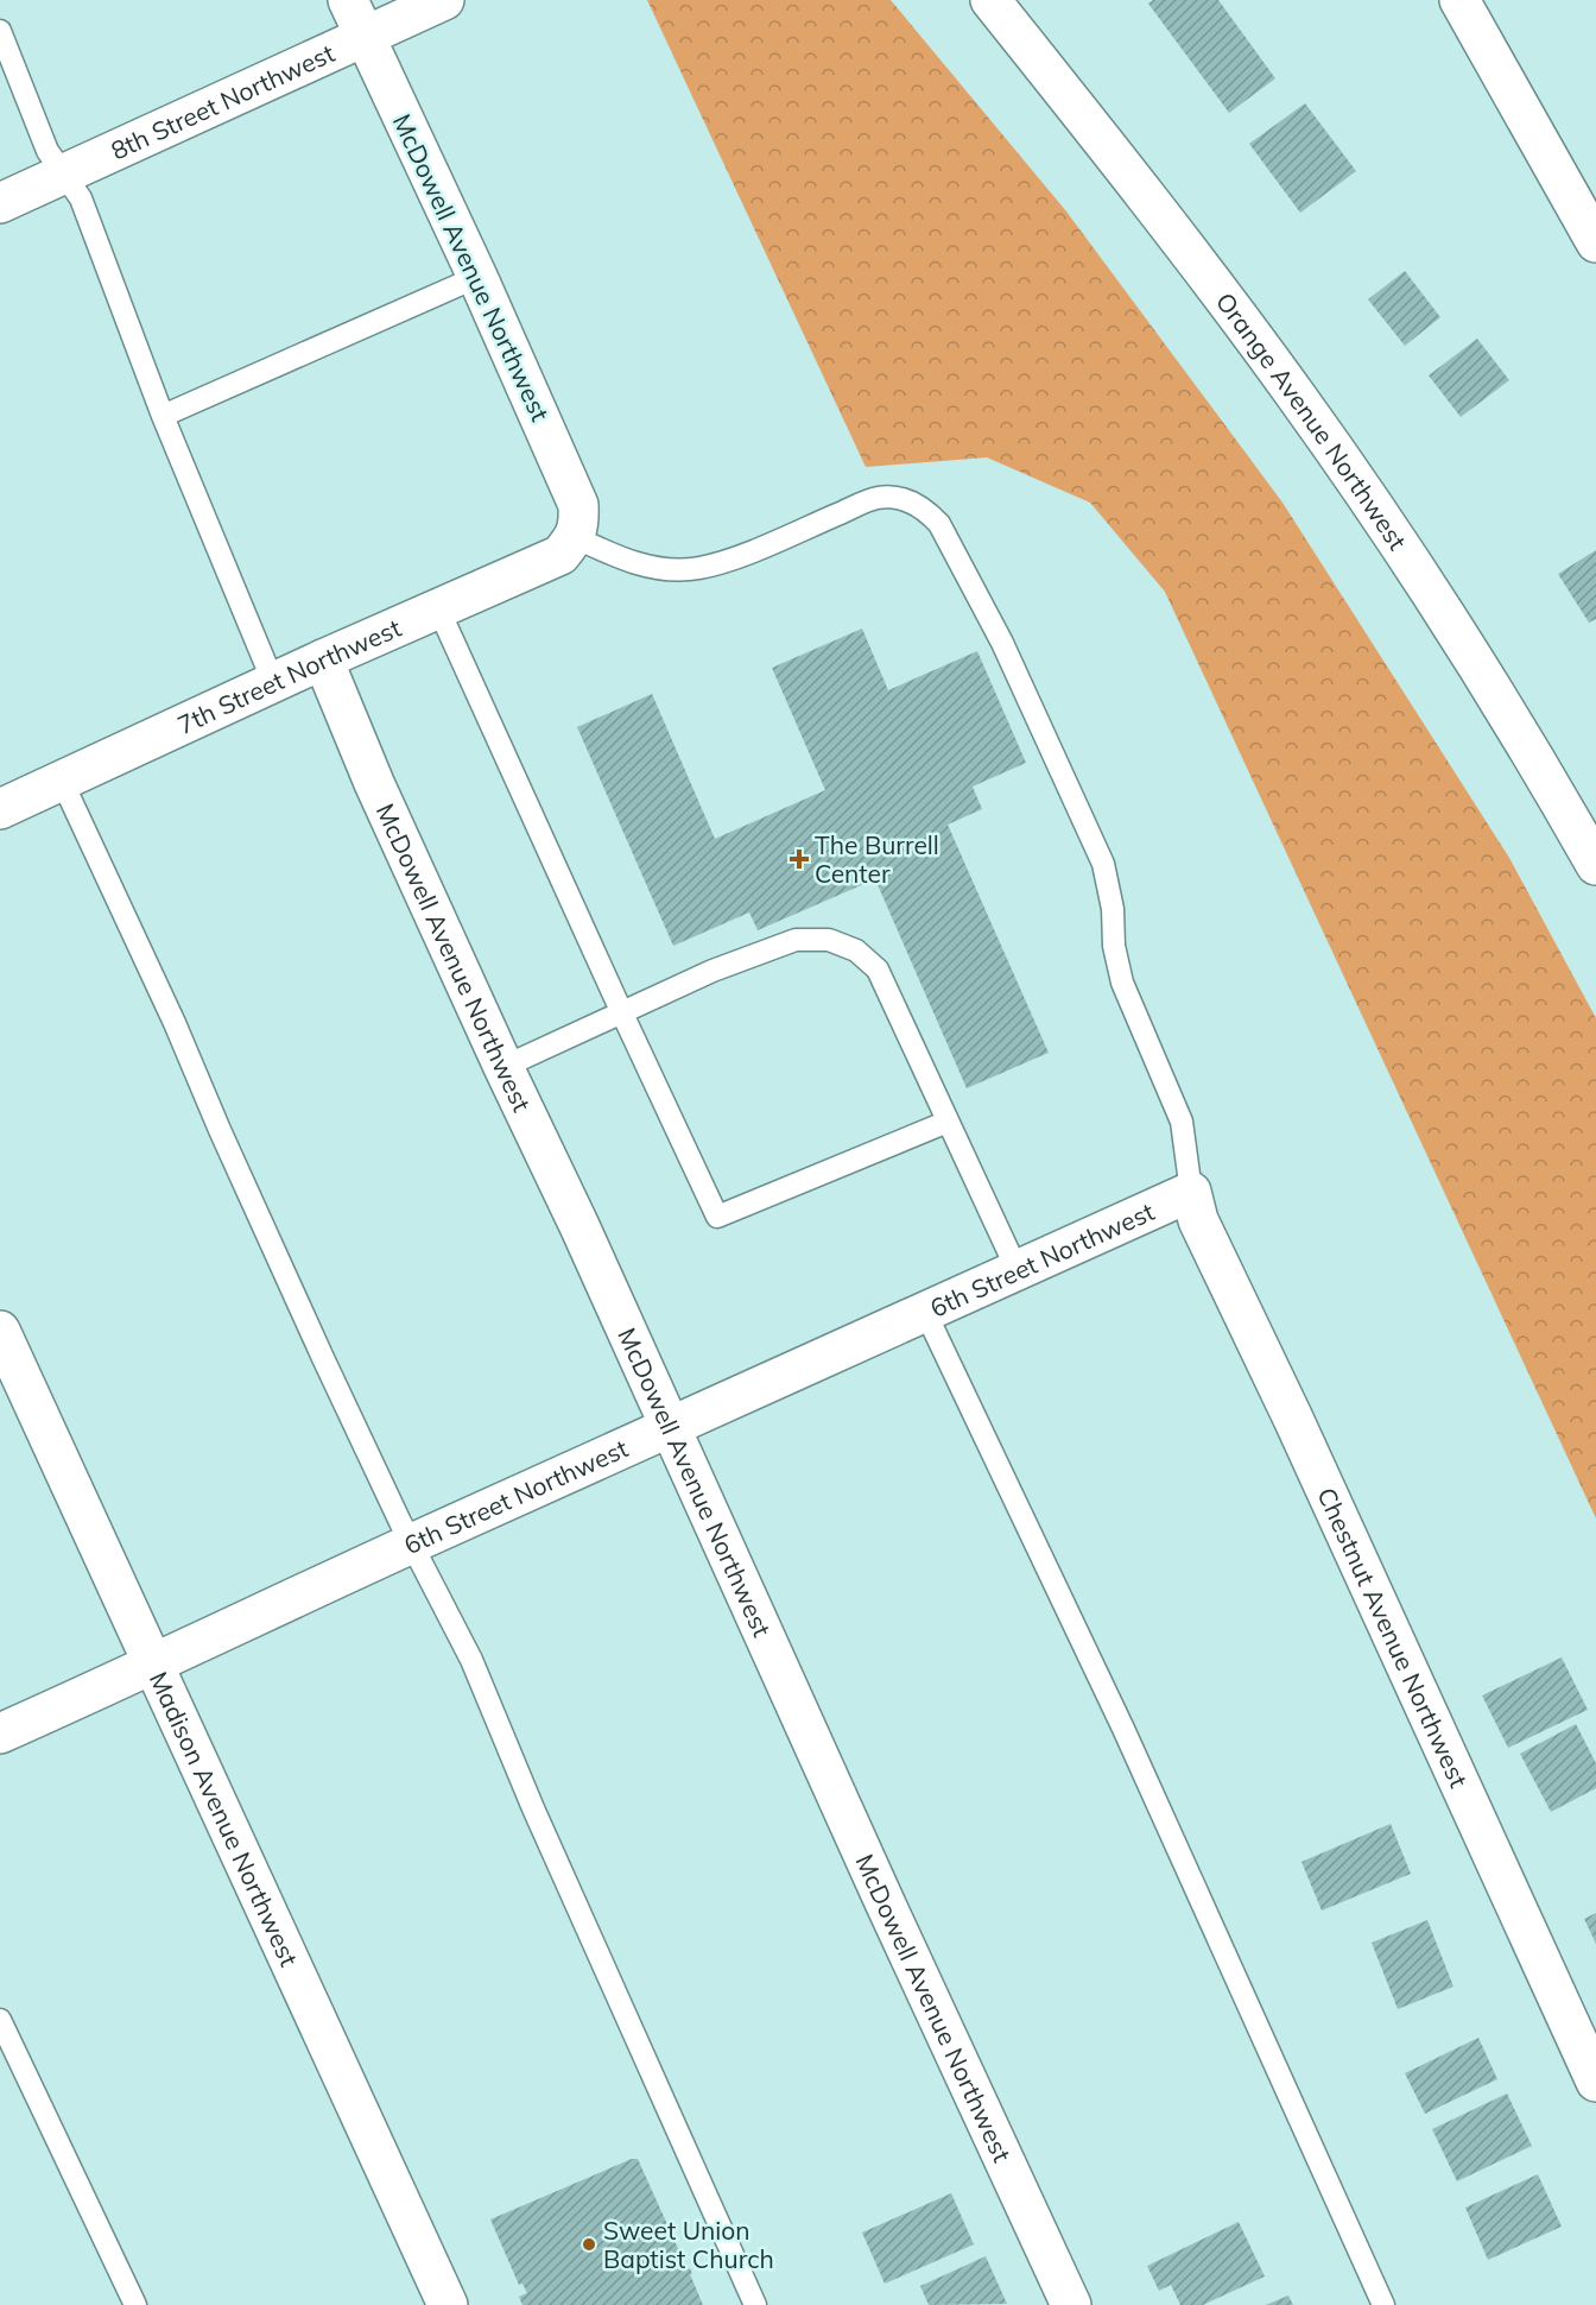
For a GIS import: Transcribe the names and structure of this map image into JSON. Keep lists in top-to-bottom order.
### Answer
{
  "streets": {
    "street": [
      "8th Street Northwest",
      "McDowell Avenue Northwest",
      "Orange Avenue Northwest",
      "7th Street Northwest",
      "6th Street Northwest",
      "Chestnut Avenue Northwest",
      "Madison Avenue Northwest"
    ]
  },
  "crossings": [
    ["8th Street Northwest", "McDowell Avenue Northwest"],
    ["McDowell Avenue Northwest", "7th Street Northwest"],
    ["McDowell Avenue Northwest", "6th Street Northwest"],
    ["6th Street Northwest", "Chestnut Avenue Northwest"],
    ["6th Street Northwest", "Madison Avenue Northwest"]
  ],
  "places": {
    "health": ["The Burrell Center"],
    "other": ["Sweet Union Baptist Church"]
  }
}
